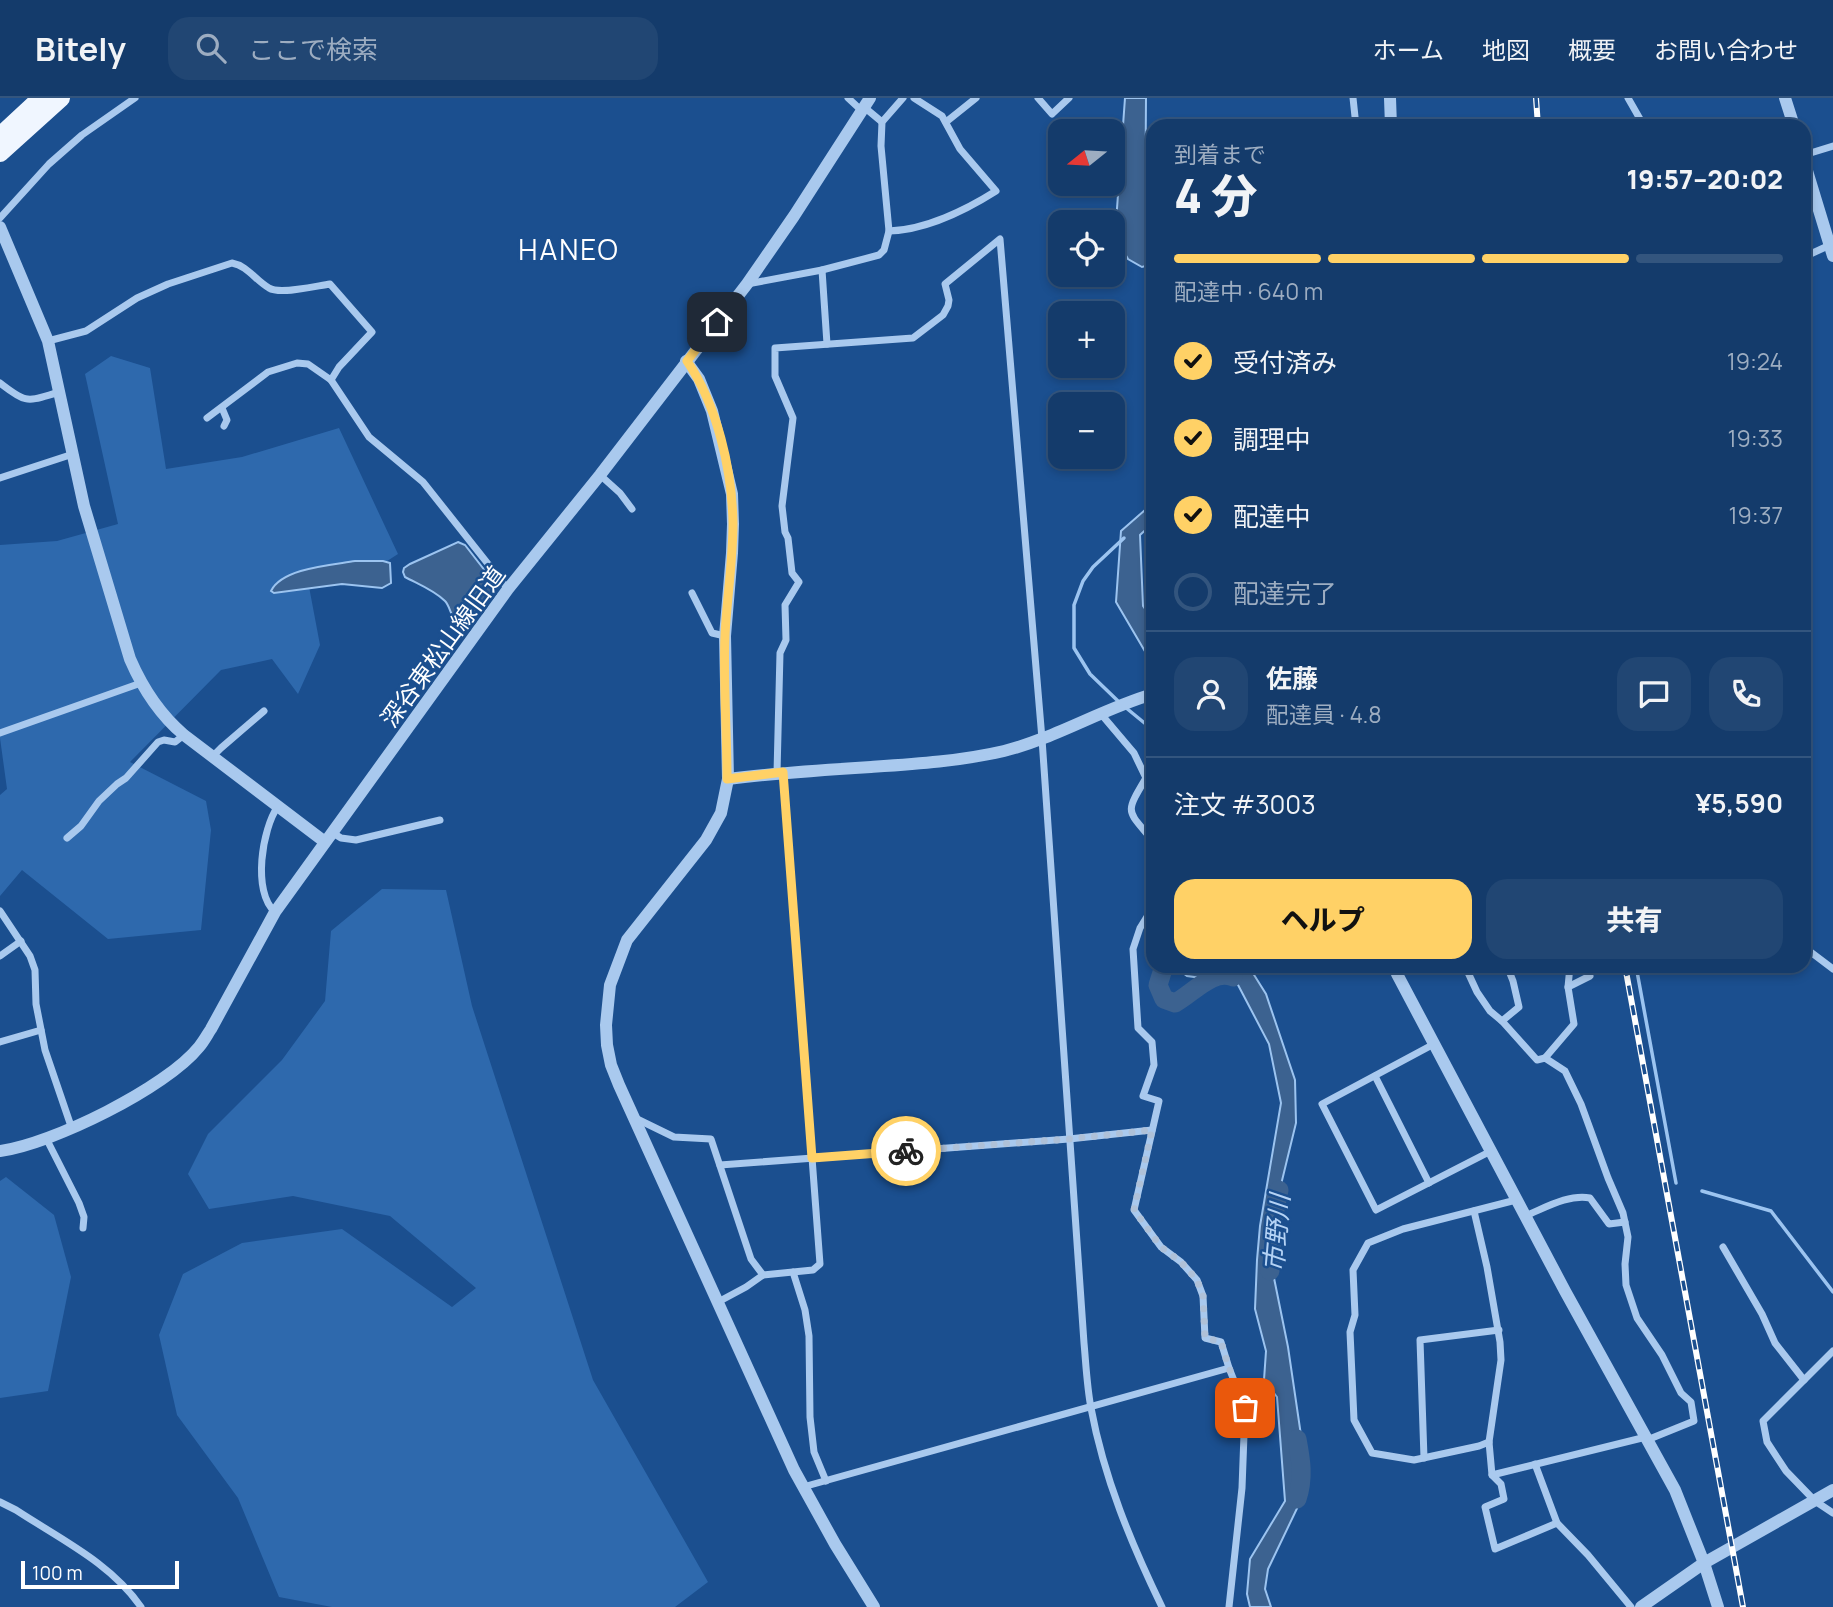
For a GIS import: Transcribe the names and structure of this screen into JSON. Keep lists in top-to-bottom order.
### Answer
{
  "streets": {
    "street": ["深谷東松山線旧道"]
  },
  "districts": ["HANEO"],
  "water": ["市野川"],
  "scale_bar": "100 m",
  "north": "left",
  "page": {
    "header": "Bitely",
    "search": "ここで検索",
    "nav": [
      "ホーム",
      "地図",
      "概要",
      "お問い合わせ"
    ],
    "map_buttons": ["+", "−"],
    "heading": ["4 分", "到着まで", "19:57–20:02"],
    "panel": [
      "佐藤",
      "配達員 · 4.8",
      "注文 #3003",
      "¥5,590"
    ],
    "bar": "配達中 · 640 m",
    "list": [
      ["受付済み", "19:24"],
      ["調理中", "19:33"],
      ["配達中", "19:37"],
      "配達完了"
    ],
    "buttons": ["ヘルプ", "共有"],
    "scale": "100 m"
  }
}
